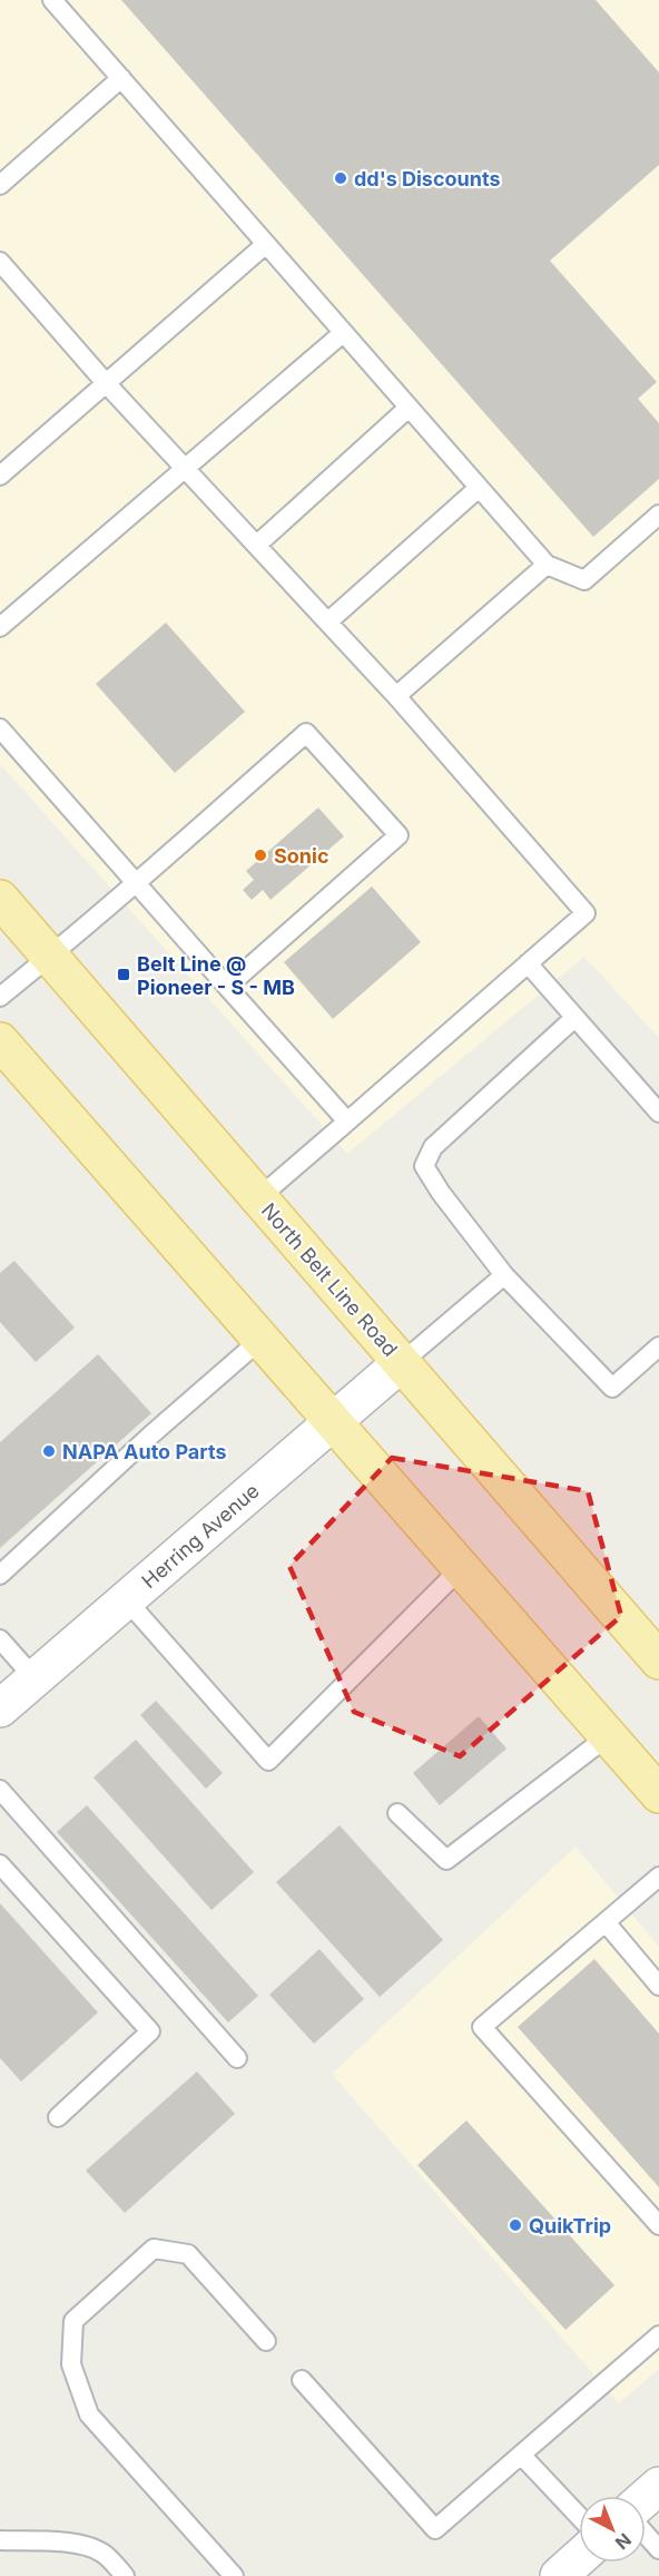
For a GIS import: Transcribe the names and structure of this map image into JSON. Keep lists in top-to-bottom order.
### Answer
{
  "streets": {
    "main road": ["North Belt Line Road"],
    "street": ["Herring Avenue"]
  },
  "crossings": [
    ["North Belt Line Road", "Herring Avenue"]
  ],
  "places": {
    "other": [
      "dd's Discounts",
      "Sonic",
      "NAPA Auto Parts",
      "QuikTrip"
    ],
    "transit": ["Belt Line @ Pioneer - S - MB"]
  },
  "north": "bottom right"
}
